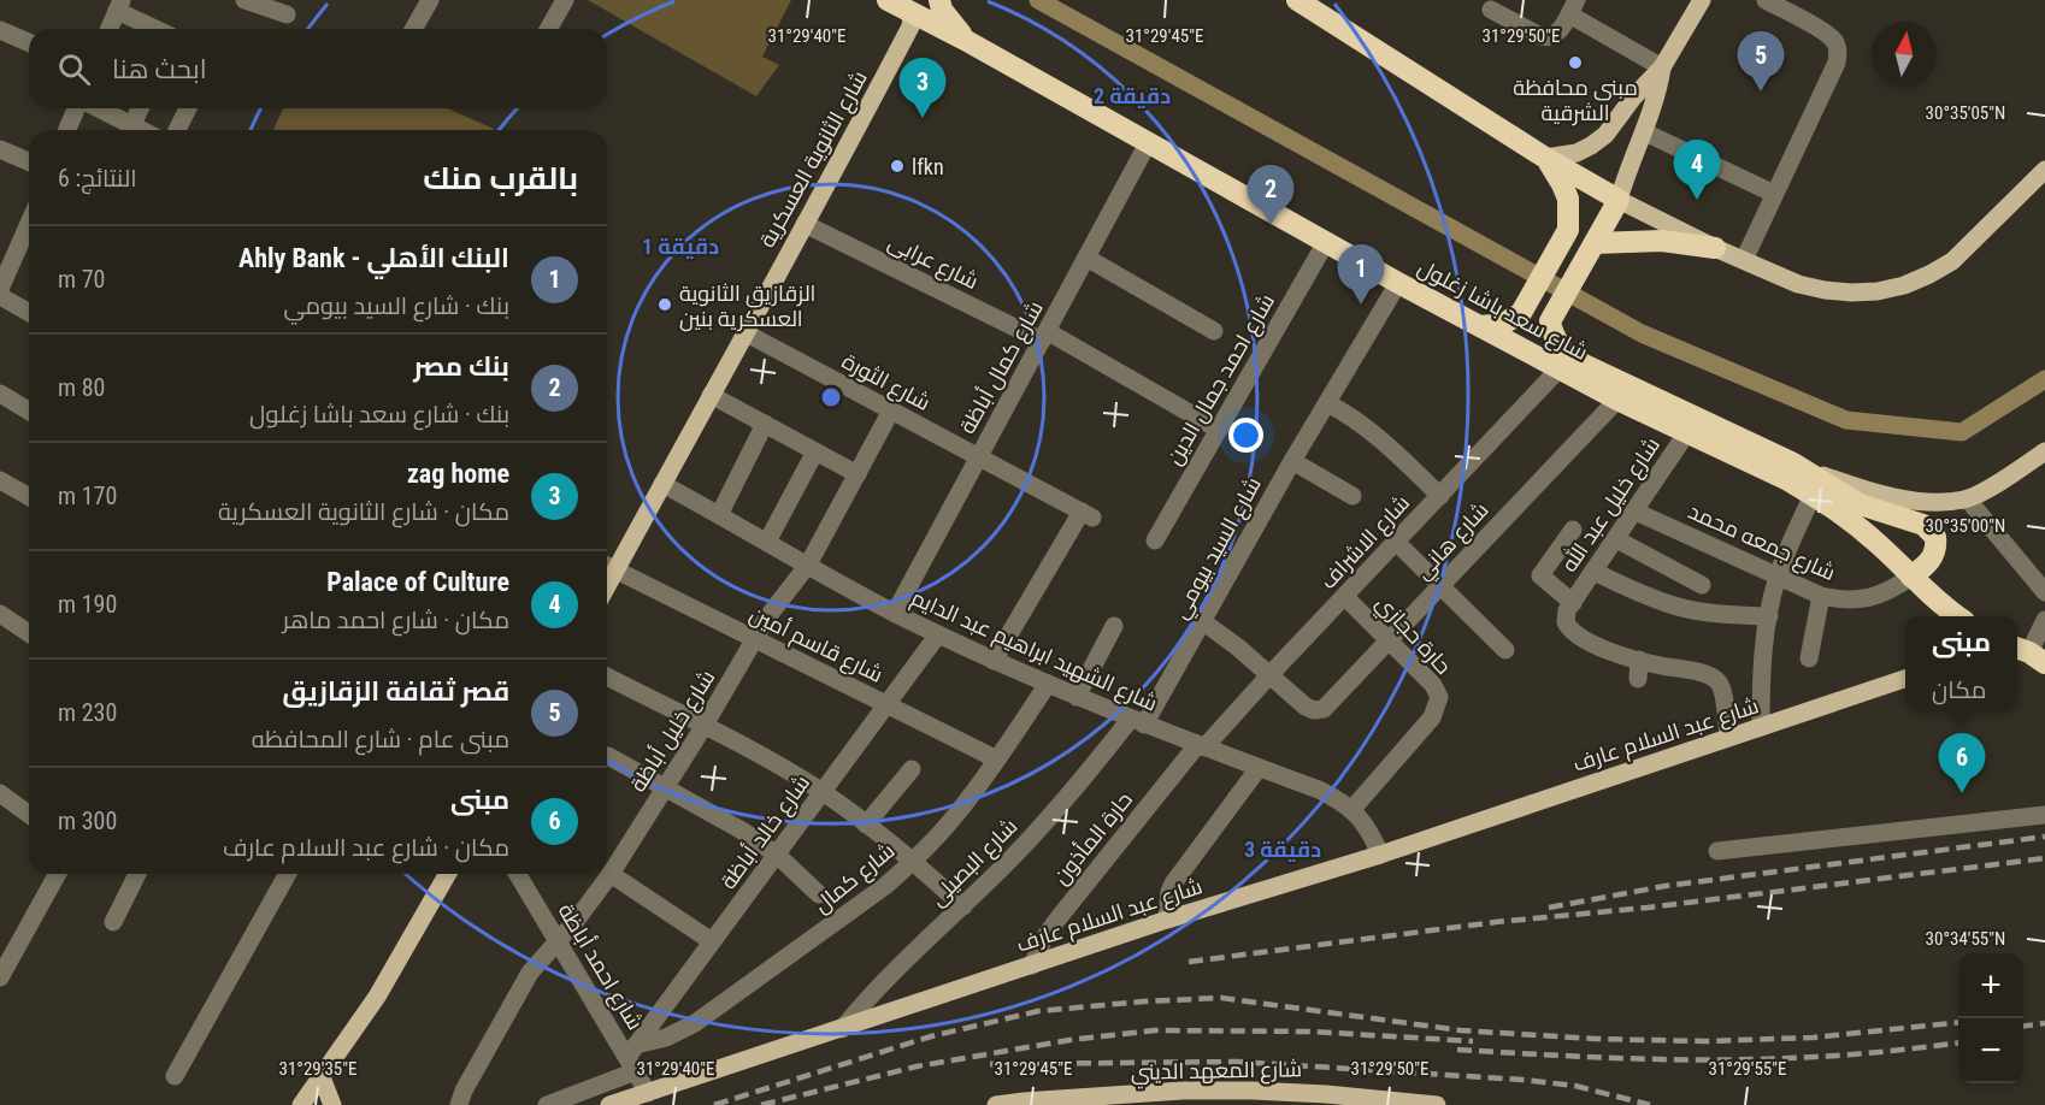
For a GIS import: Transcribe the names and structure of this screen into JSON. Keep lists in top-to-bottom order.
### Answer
{
  "streets": {
    "highway": ["شارع سعد باشا زغلول"],
    "main road": ["شارع الثانوية العسكرية", "شارع عبد السلام عارف", "شارع المعهد الديني"],
    "street": [
      "شارع عرابى",
      "شارع كمال أباظة",
      "شارع احمد جمال الدين",
      "شارع الثورة",
      "شارع خليل عبد الله",
      "شارع هاني",
      "شارع الاشراف",
      "شارع جمعه محمد",
      "شارع السيد بيومي",
      "حارة حجازي",
      "شارع قاسم أمين",
      "شارع الشهيد ابراهيم عبد الدايم",
      "شارع خليل أباظة",
      "شارع خالد أباظة",
      "حارة المأذون",
      "شارع البصيلى",
      "شارع كمال",
      "شارع احمد أباظة"
    ]
  },
  "crossings": [
    ["شارع الثانوية العسكرية", "شارع عرابى"],
    ["شارع الثانوية العسكرية", "شارع سعد باشا زغلول"],
    ["شارع الثانوية العسكرية", "شارع الثورة"],
    ["شارع الثانوية العسكرية", "شارع قاسم أمين"],
    ["شارع الثانوية العسكرية", "شارع الشهيد ابراهيم عبد الدايم"],
    ["شارع عرابى", "شارع كمال أباظة"],
    ["شارع عرابى", "شارع احمد جمال الدين"],
    ["شارع سعد باشا زغلول", "شارع كمال أباظة"],
    ["شارع سعد باشا زغلول", "شارع احمد جمال الدين"],
    ["شارع سعد باشا زغلول", "شارع خليل عبد الله"],
    ["شارع سعد باشا زغلول", "شارع هاني"],
    ["شارع سعد باشا زغلول", "شارع الاشراف"],
    ["شارع سعد باشا زغلول", "شارع جمعه محمد"],
    ["شارع سعد باشا زغلول", "شارع السيد بيومي"],
    ["شارع كمال أباظة", "شارع الثورة"],
    ["شارع كمال أباظة", "شارع الشهيد ابراهيم عبد الدايم"],
    ["شارع الثورة", "شارع الشهيد ابراهيم عبد الدايم"],
    ["شارع الثورة", "شارع خليل أباظة"],
    ["شارع خليل عبد الله", "شارع جمعه محمد"],
    ["شارع هاني", "شارع الاشراف"],
    ["شارع هاني", "حارة حجازي"],
    ["شارع الاشراف", "حارة حجازي"],
    ["شارع الاشراف", "شارع الشهيد ابراهيم عبد الدايم"],
    ["شارع الاشراف", "حارة المأذون"],
    ["شارع السيد بيومي", "شارع الشهيد ابراهيم عبد الدايم"],
    ["شارع السيد بيومي", "شارع البصيلى"],
    ["حارة حجازي", "شارع الشهيد ابراهيم عبد الدايم"],
    ["شارع قاسم أمين", "شارع خليل أباظة"],
    ["شارع قاسم أمين", "شارع خالد أباظة"],
    ["شارع قاسم أمين", "شارع كمال"],
    ["شارع الشهيد ابراهيم عبد الدايم", "شارع خليل أباظة"],
    ["شارع الشهيد ابراهيم عبد الدايم", "شارع عبد السلام عارف"],
    ["شارع الشهيد ابراهيم عبد الدايم", "شارع خالد أباظة"],
    ["شارع الشهيد ابراهيم عبد الدايم", "حارة المأذون"],
    ["شارع الشهيد ابراهيم عبد الدايم", "شارع البصيلى"],
    ["شارع الشهيد ابراهيم عبد الدايم", "شارع كمال"],
    ["شارع خليل أباظة", "شارع احمد أباظة"],
    ["شارع عبد السلام عارف", "حارة المأذون"],
    ["شارع عبد السلام عارف", "شارع البصيلى"],
    ["شارع عبد السلام عارف", "شارع احمد أباظة"],
    ["شارع خالد أباظة", "شارع كمال"],
    ["شارع خالد أباظة", "شارع احمد أباظة"],
    ["شارع كمال", "شارع احمد أباظة"]
  ],
  "places": ["مبنى محافظة الشرقية", "lfkn", "الزقازيق الثانوية العسكرية بنين"],
  "north": "top",
  "page": {
    "search": "ابحث هنا",
    "pins": [
      "5",
      "3",
      "4",
      "2",
      "1",
      "6"
    ],
    "heading": ["بالقرب منك", "النتائج: 6"],
    "list": [
      {
        "mark": "1",
        "name": "البنك الأهلي - Ahly Bank",
        "note": "بنك · شارع السيد بيومي",
        "value": "70 m"
      },
      {
        "mark": "2",
        "name": "بنك مصر",
        "note": "بنك · شارع سعد باشا زغلول",
        "value": "80 m"
      },
      {
        "mark": "3",
        "name": "zag home",
        "note": "مكان · شارع الثانوية العسكرية",
        "value": "170 m"
      },
      {
        "mark": "4",
        "name": "Palace of Culture",
        "note": "مكان · شارع احمد ماهر",
        "value": "190 m"
      },
      {
        "mark": "5",
        "name": "قصر ثقافة الزقازيق",
        "note": "مبنى عام · شارع المحافظه",
        "value": "230 m"
      },
      {
        "mark": "6",
        "name": "مبنى",
        "note": "مكان · شارع عبد السلام عارف",
        "value": "300 m"
      }
    ],
    "popup": ["مبنى", "مكان"],
    "map_buttons": ["+", "−"]
  },
  "coordinates": [
    "31°29'40\"E",
    "31°29'45\"E",
    "31°29'50\"E",
    "30°35'05\"N",
    "30°35'00\"N",
    "30°34'55\"N",
    "31°29'35\"E",
    "31°29'55\"E"
  ],
  "rings": ["2 دقيقة", "1 دقيقة", "3 دقيقة"]
}
